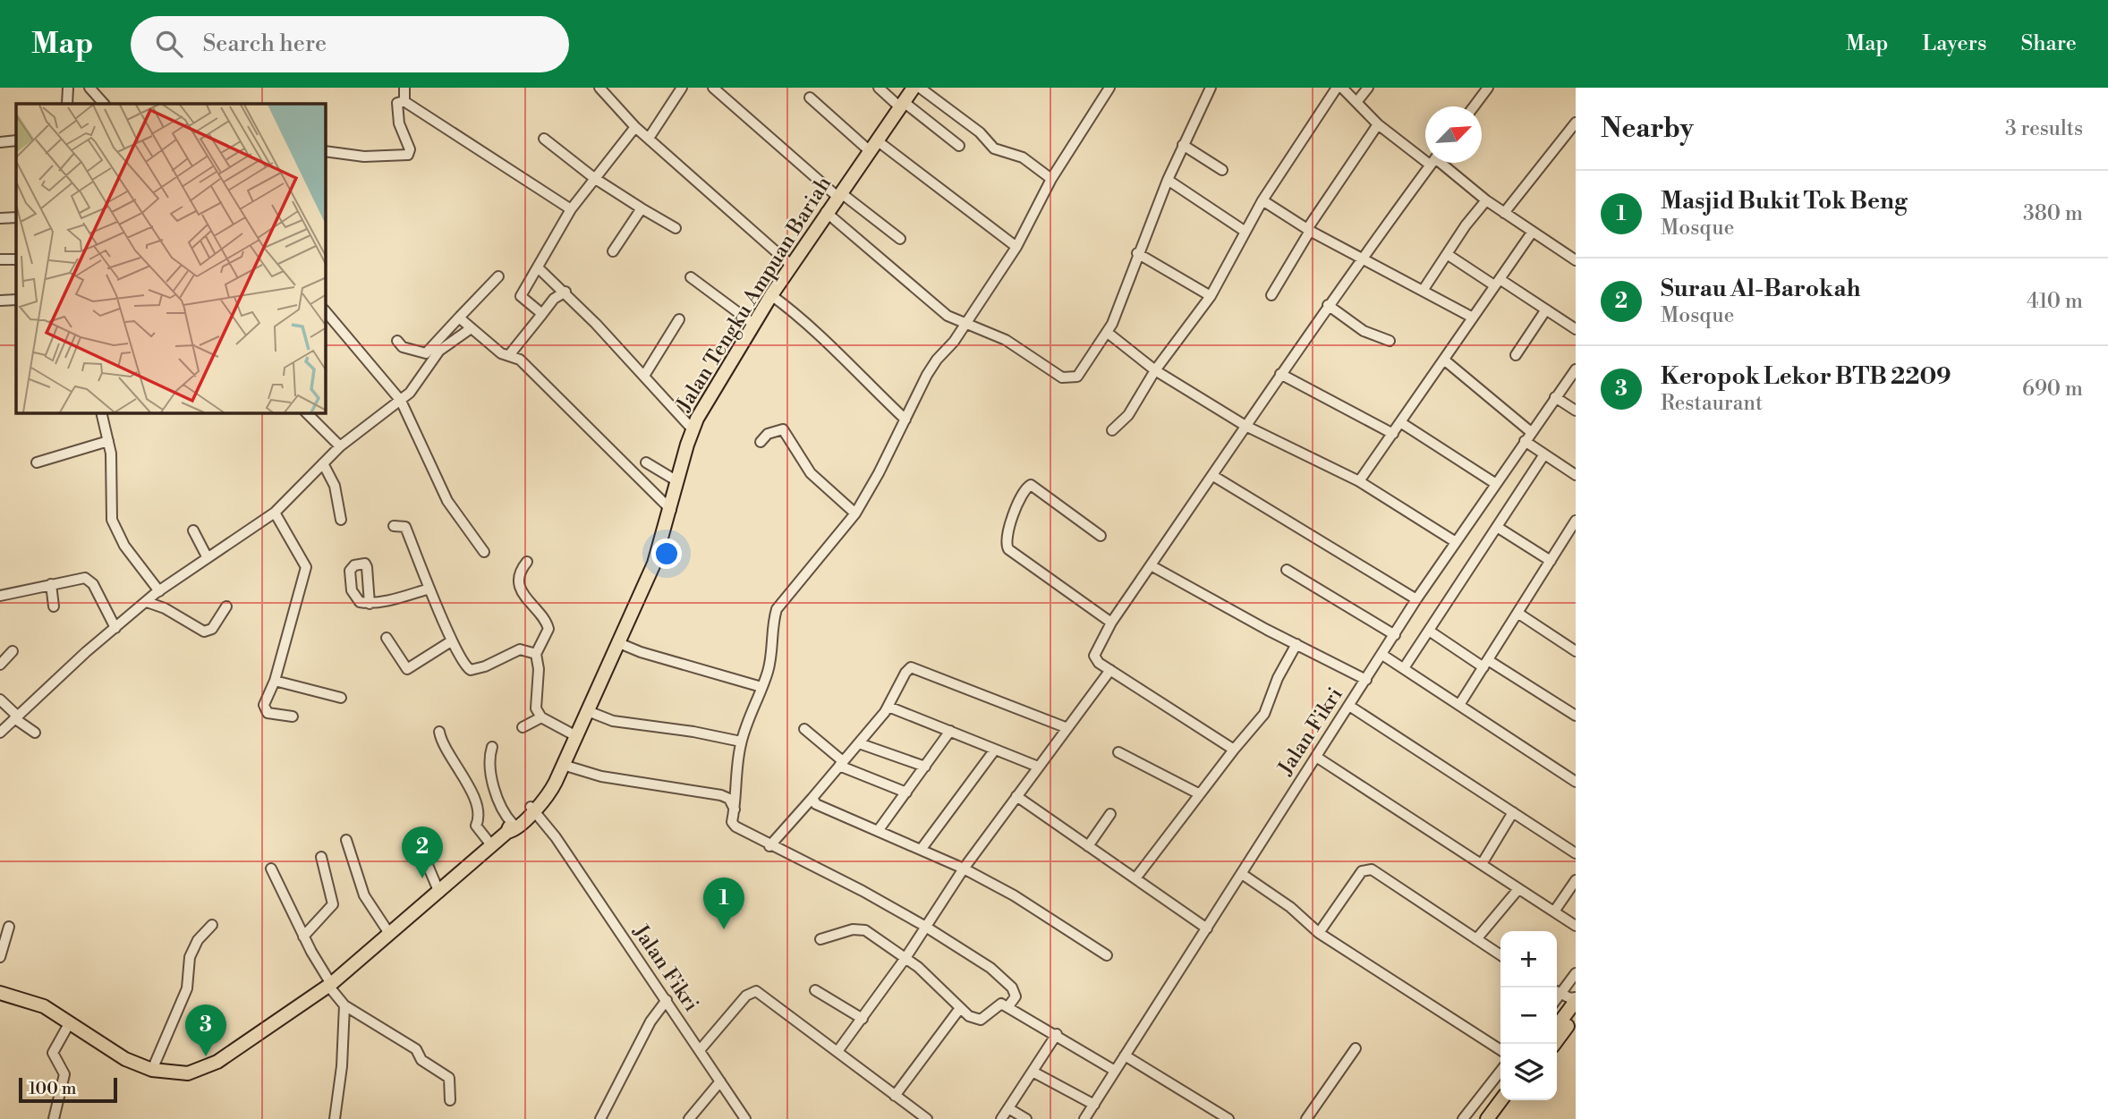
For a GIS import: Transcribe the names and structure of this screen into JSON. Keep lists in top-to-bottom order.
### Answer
{
  "streets": {
    "main road": ["Jalan Tengku Ampuan Bariah"],
    "street": ["Jalan Fikri"]
  },
  "crossings": [
    ["Jalan Tengku Ampuan Bariah", "Jalan Fikri"]
  ],
  "scale_bar": "100 m",
  "north": "top right",
  "page": {
    "header": "Map",
    "search": "Search here",
    "nav": ["Map", "Layers", "Share"],
    "heading": ["Nearby", "3 results"],
    "list": [
      {
        "mark": "1",
        "name": "Masjid Bukit Tok Beng",
        "note": "Mosque",
        "value": "380 m"
      },
      {
        "mark": "2",
        "name": "Surau Al-Barokah",
        "note": "Mosque",
        "value": "410 m"
      },
      {
        "mark": "3",
        "name": "Keropok Lekor BTB 2209",
        "note": "Restaurant",
        "value": "690 m"
      }
    ],
    "pins": ["2", "1", "3"],
    "map_buttons": ["+", "−"],
    "scale": "100 m"
  }
}
